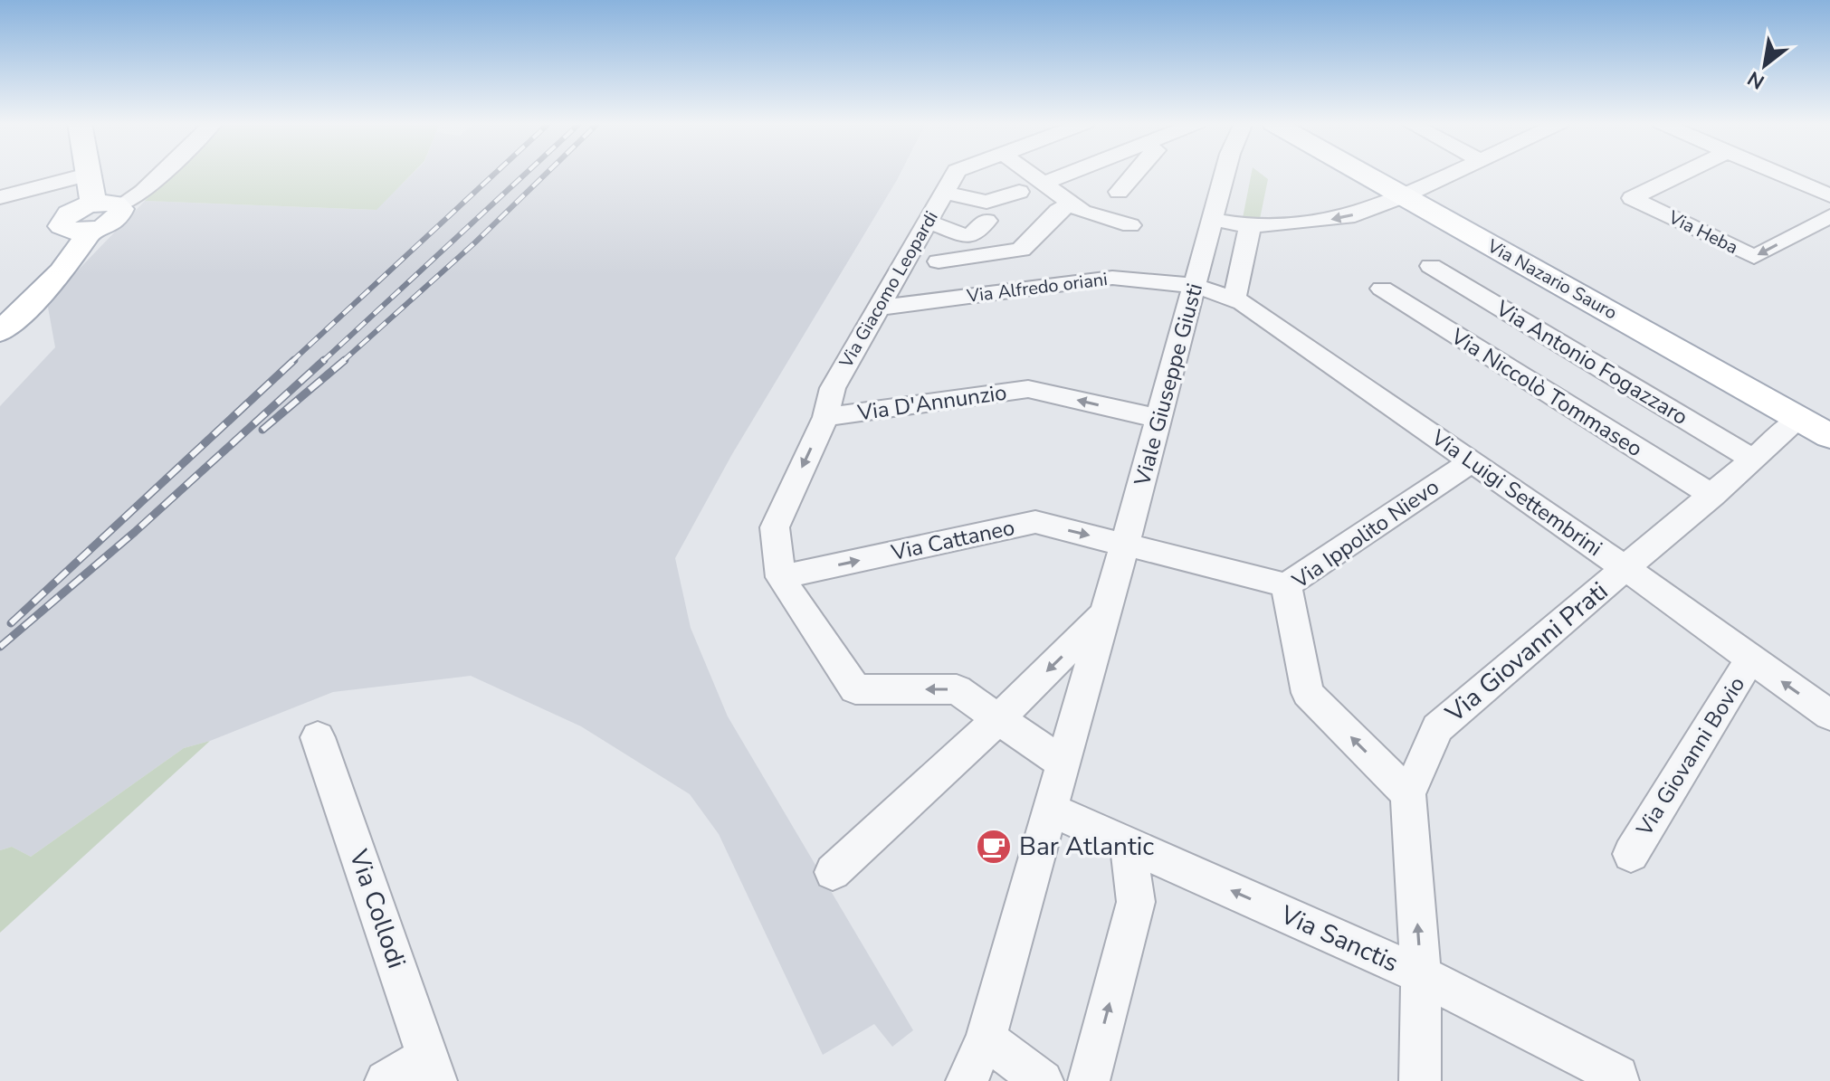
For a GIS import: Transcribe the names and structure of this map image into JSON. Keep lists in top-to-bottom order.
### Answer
{
  "streets": {
    "main road": ["Via Nazario Sauro"],
    "street": [
      "Via Heba",
      "Via Alfredo oriani",
      "Via Giacomo Leopardi",
      "Via Antonio Fogazzaro",
      "Viale Giuseppe Giusti",
      "Via Niccolò Tommaseo",
      "Via D'Annunzio",
      "Via Luigi Settembrini",
      "Via Ippolito Nievo",
      "Via Cattaneo",
      "Via Giovanni Prati",
      "Via Giovanni Bovio",
      "Via Collodi",
      "Via Sanctis"
    ]
  },
  "crossings": [
    ["Via Nazario Sauro", "Via Giovanni Prati"],
    ["Via Alfredo oriani", "Via Giacomo Leopardi"],
    ["Via Alfredo oriani", "Viale Giuseppe Giusti"],
    ["Via Alfredo oriani", "Via Luigi Settembrini"],
    ["Via Giacomo Leopardi", "Via D'Annunzio"],
    ["Via Antonio Fogazzaro", "Via Giovanni Prati"],
    ["Viale Giuseppe Giusti", "Via D'Annunzio"],
    ["Viale Giuseppe Giusti", "Via Luigi Settembrini"],
    ["Viale Giuseppe Giusti", "Via Cattaneo"],
    ["Viale Giuseppe Giusti", "Via Sanctis"],
    ["Via Niccolò Tommaseo", "Via Giovanni Prati"],
    ["Via D'Annunzio", "Via Cattaneo"],
    ["Via Luigi Settembrini", "Via Ippolito Nievo"],
    ["Via Luigi Settembrini", "Via Giovanni Prati"],
    ["Via Luigi Settembrini", "Via Giovanni Bovio"],
    ["Via Ippolito Nievo", "Via Cattaneo"],
    ["Via Ippolito Nievo", "Via Giovanni Prati"],
    ["Via Giovanni Prati", "Via Sanctis"]
  ],
  "one_way": ["Via Ippolito Nievo", "Via Cattaneo", "Via Sanctis"],
  "places": {
    "cafe": ["Bar Atlantic"]
  },
  "north": "bottom left"
}
